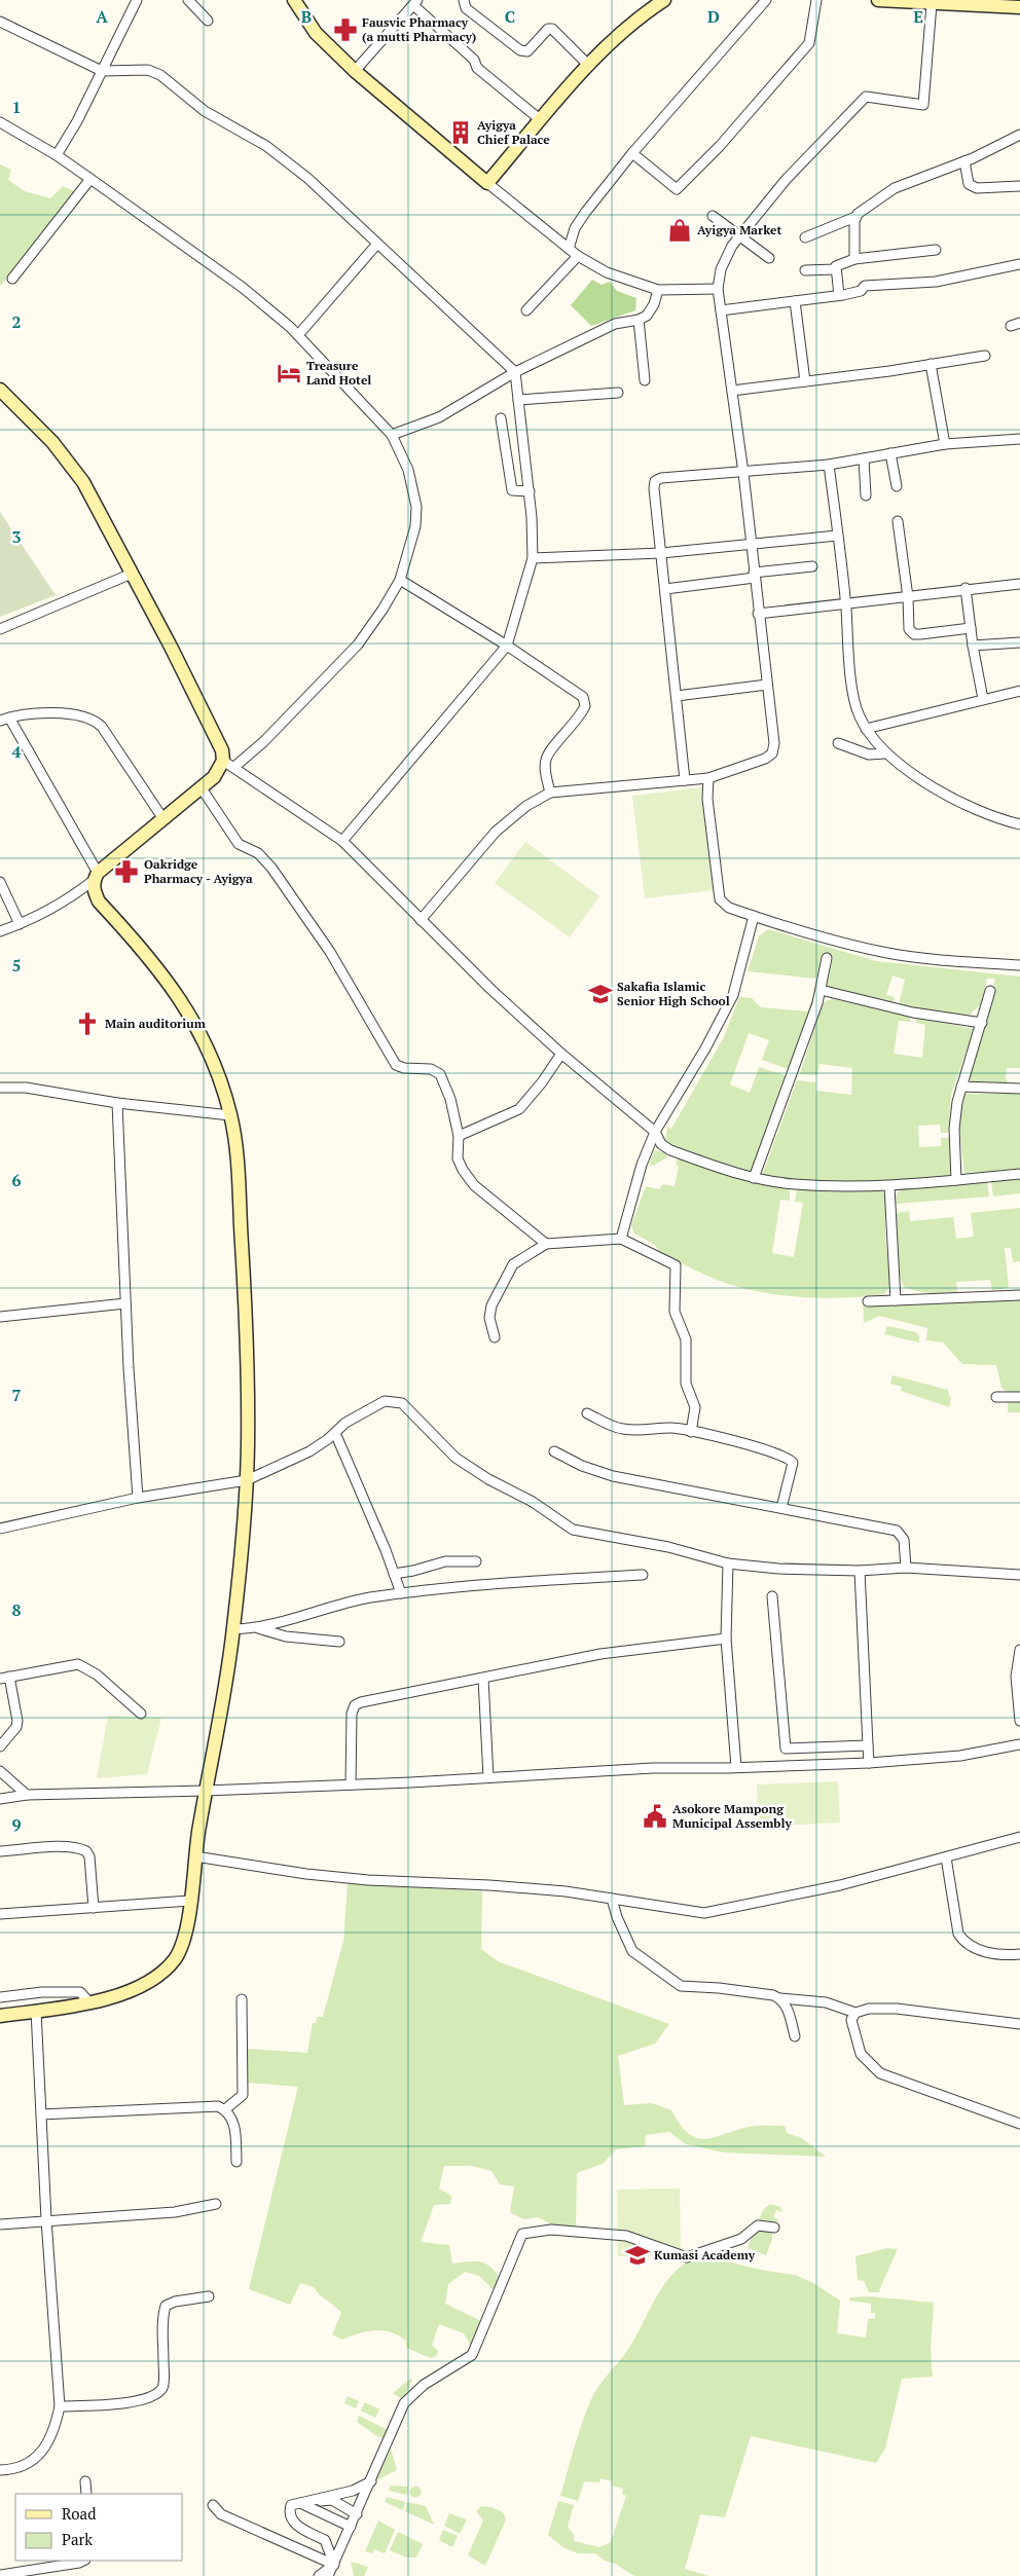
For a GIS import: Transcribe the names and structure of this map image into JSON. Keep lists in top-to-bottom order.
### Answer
{
  "places": {
    "pharmacy": ["Fausvic Pharmacy (a mutti Pharmacy)", "Oakridge Pharmacy - Ayigya"],
    "building": ["Ayigya Chief Palace"],
    "shop": ["Ayigya Market"],
    "hotel": ["Treasure Land Hotel"],
    "school or university": ["Sakafia Islamic Senior High School", "Kumasi Academy"],
    "church": ["Main auditorium"],
    "public building": ["Asokore Mampong Municipal Assembly"]
  },
  "legend": ["Road", "Park"],
  "grid": {
    "columns": [
      "A",
      "B",
      "C",
      "D",
      "E"
    ],
    "rows": [
      "1",
      "2",
      "3",
      "4",
      "5",
      "6",
      "7",
      "8",
      "9"
    ]
  }
}
